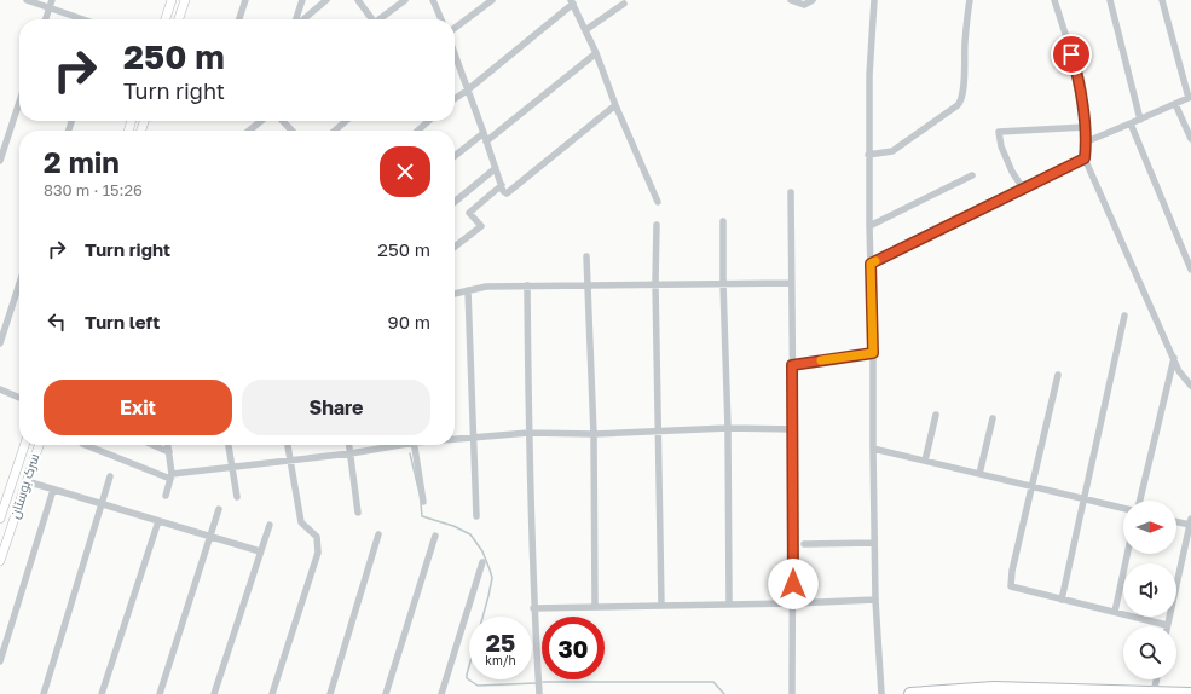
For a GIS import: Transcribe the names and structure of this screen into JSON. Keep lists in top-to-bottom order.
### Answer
{
  "streets": {
    "street": ["سرک بوستان"]
  },
  "north": "right",
  "page": {
    "turn": ["250 m", "Turn right"],
    "heading": ["2 min", "830 m · 15:26"],
    "list": [
      {
        "name": "Turn right",
        "value": "250 m"
      },
      {
        "name": "Turn left",
        "value": "90 m"
      }
    ],
    "buttons": ["Exit", "Share"],
    "speed": "25 km/h",
    "limit": "30"
  }
}
